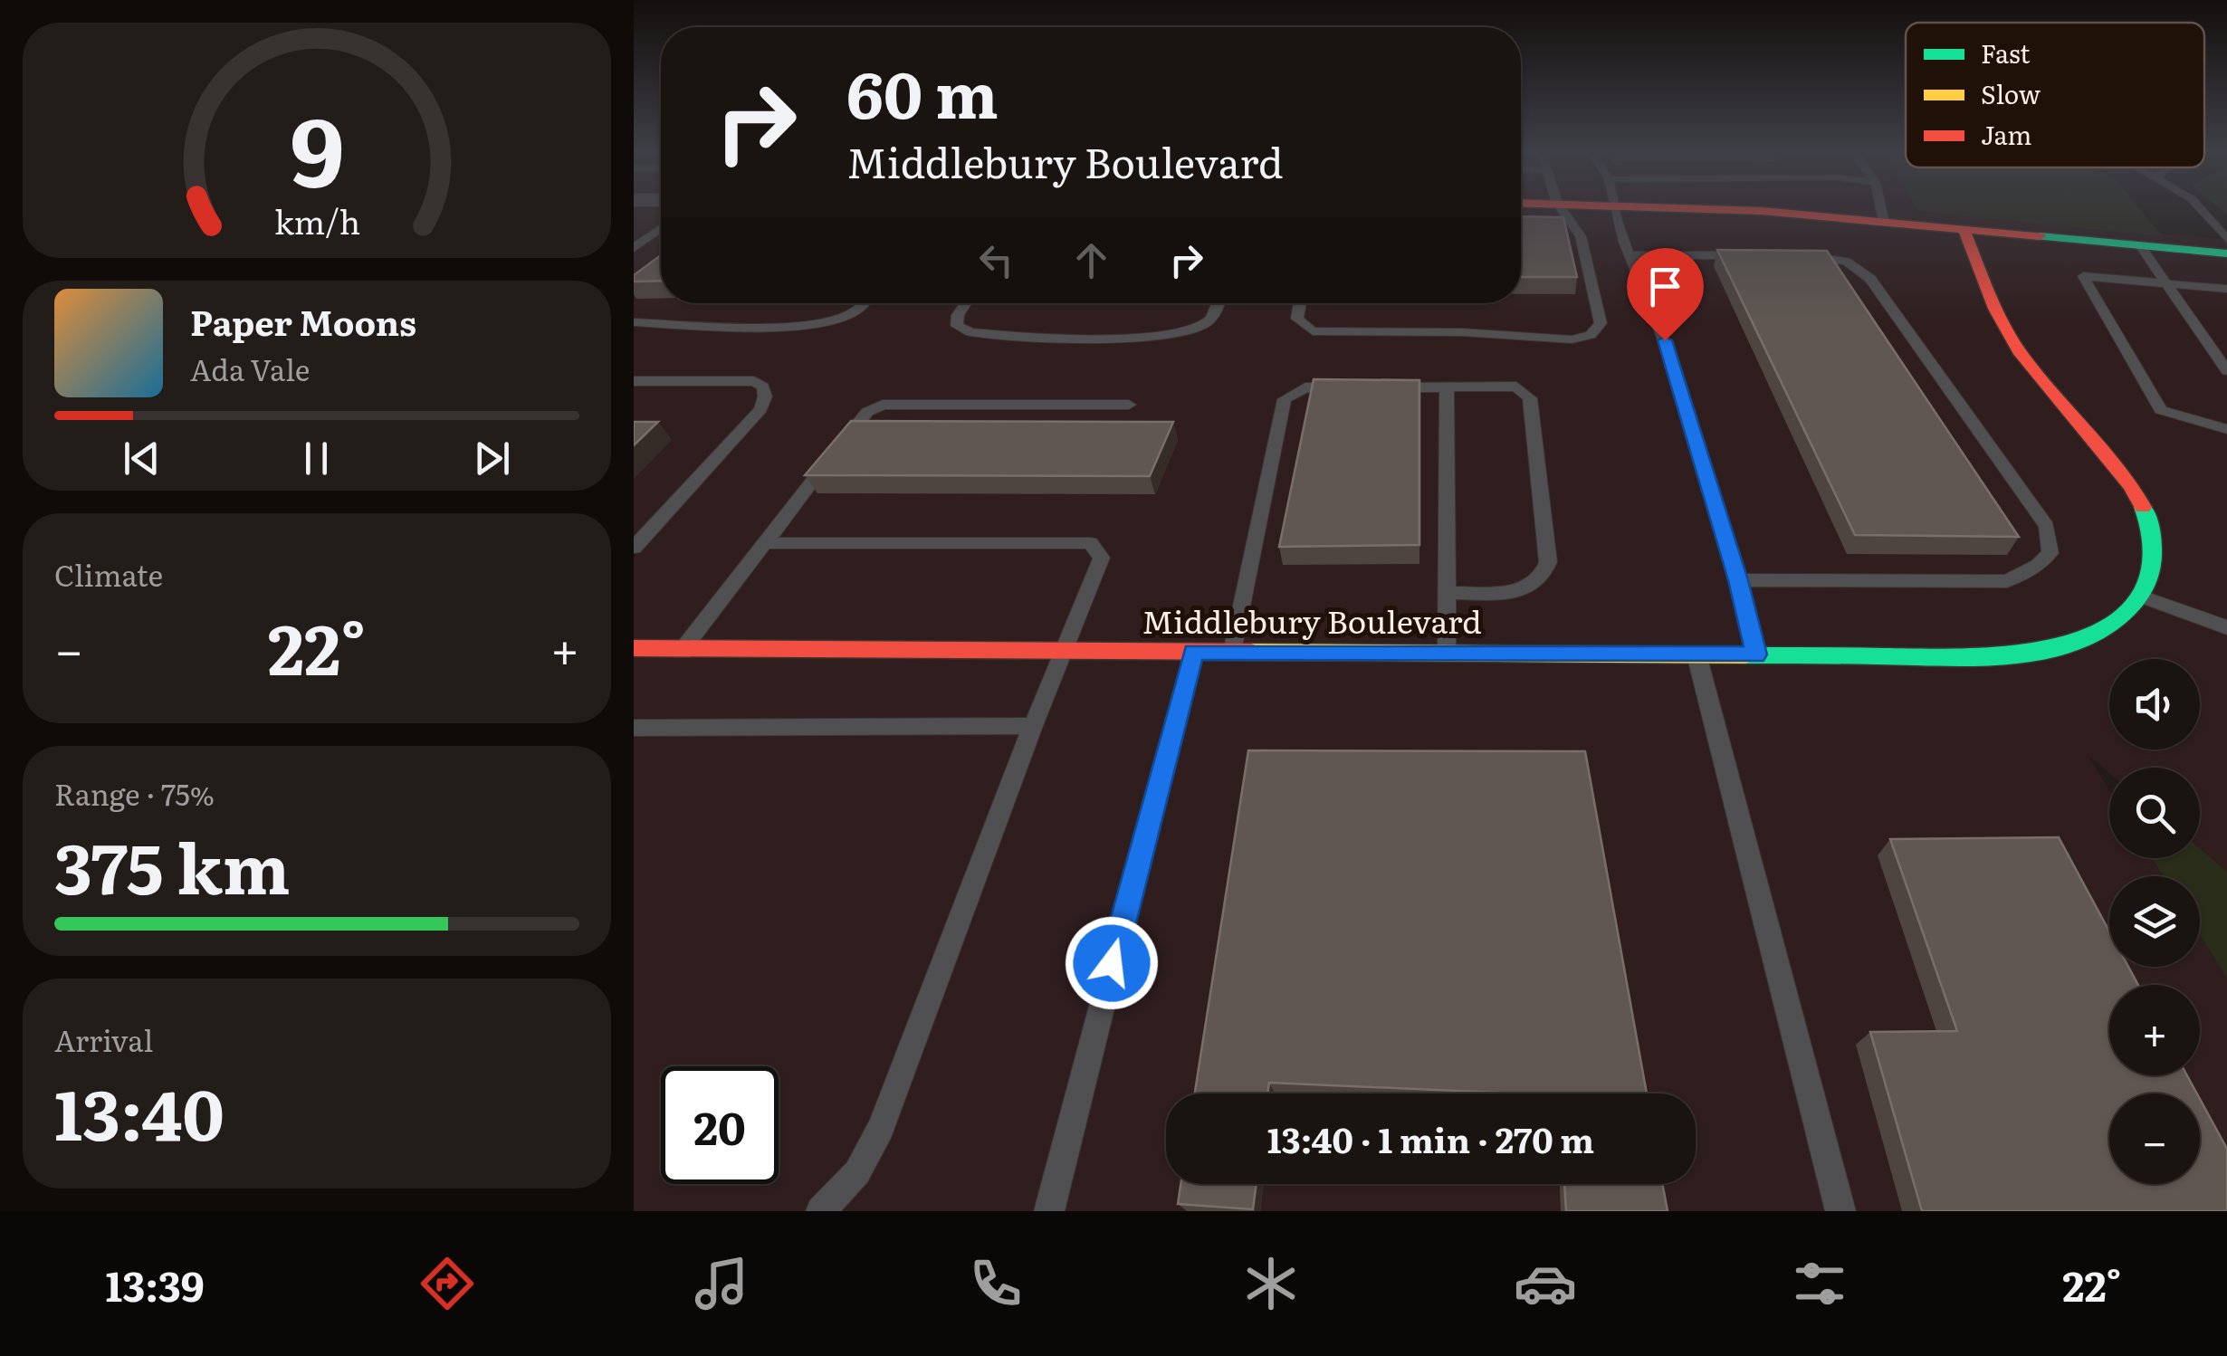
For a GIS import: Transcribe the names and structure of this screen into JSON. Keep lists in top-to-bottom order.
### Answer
{
  "streets": {
    "street": ["Middlebury Boulevard"]
  },
  "legend": ["Fast", "Slow", "Jam"],
  "page": {
    "turn": ["60 m", "Middlebury Boulevard"],
    "song": ["Paper Moons", "Ada Vale"],
    "tile": [
      "Climate",
      ["Range · 75%", "375 km"],
      ["Arrival", "13:40"]
    ],
    "heat": ["−", "22°", "+"],
    "map_buttons": ["+", "−"],
    "limit": "20",
    "trip": "13:40 · 1 min · 270 m",
    "tabs": ["13:39", "22°"],
    "gauge": ["9", "km/h"]
  }
}
